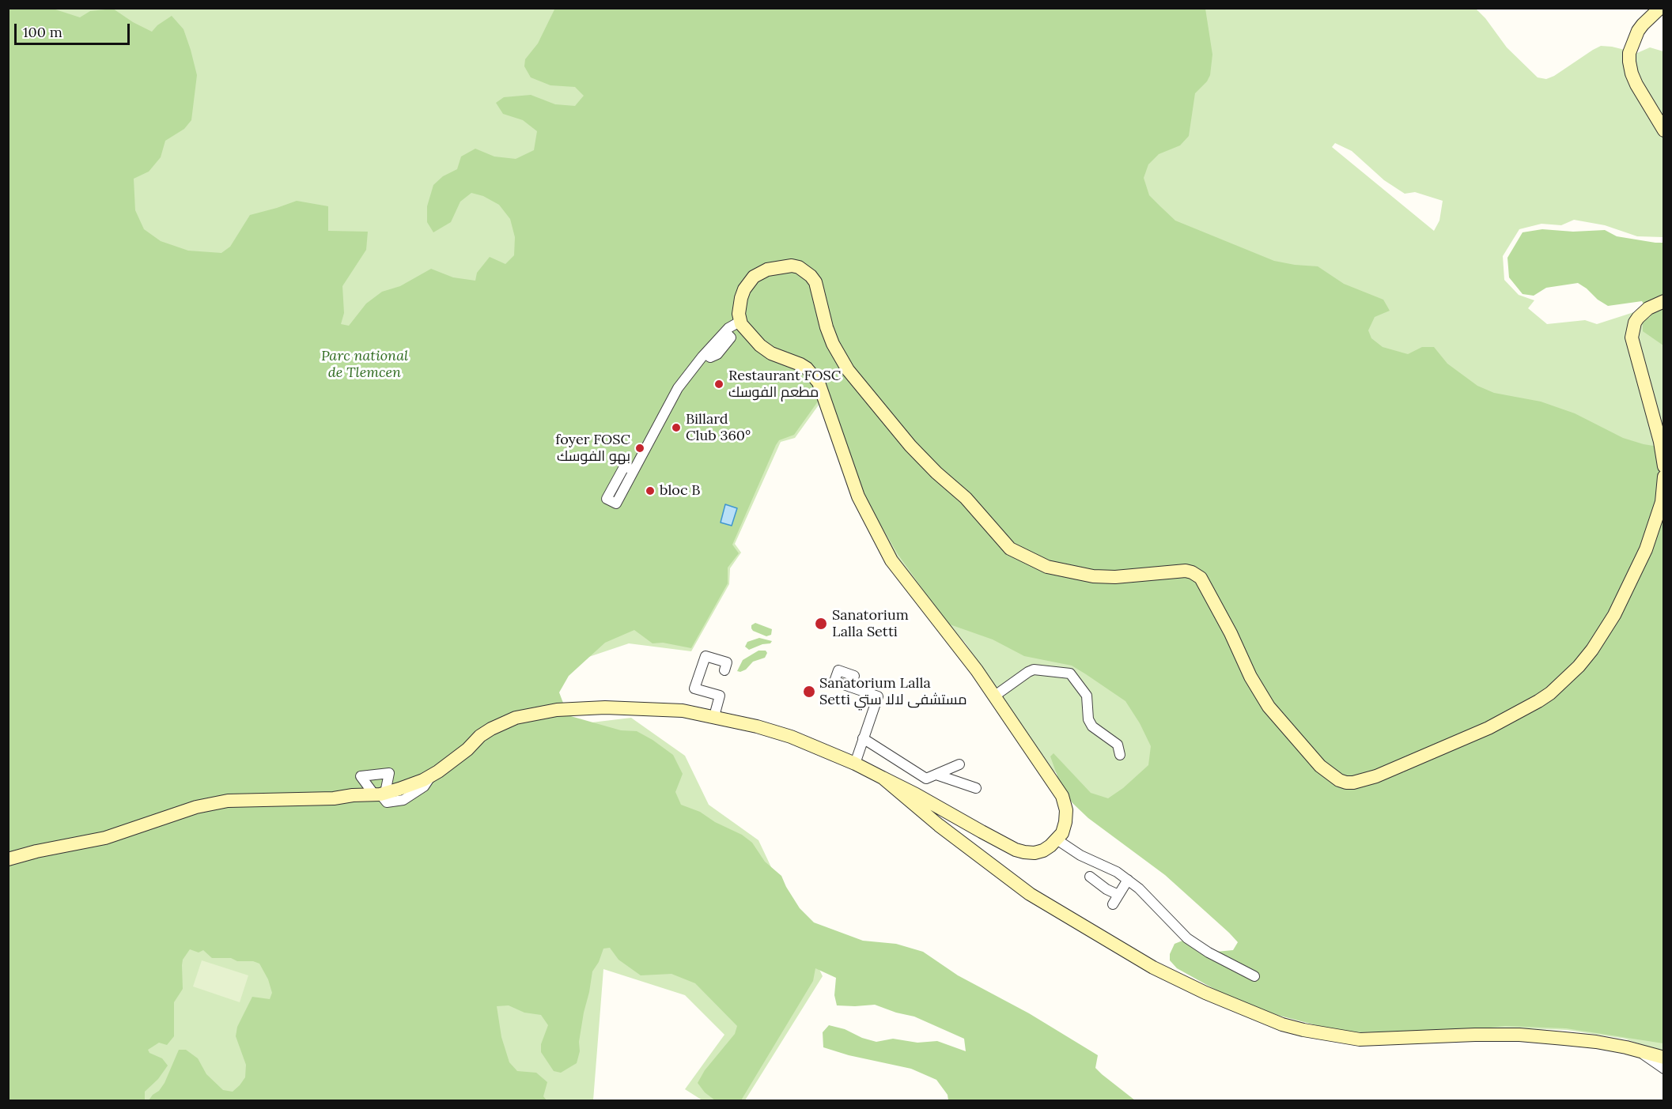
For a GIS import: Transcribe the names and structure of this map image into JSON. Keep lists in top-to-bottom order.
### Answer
{
  "parks": ["Parc national de Tlemcen"],
  "places": [
    "Restaurant FOSC مطعم الفوسك",
    "Billard Club 360°",
    "foyer FOSC بهو الفوسك",
    "bloc B",
    "Sanatorium Lalla Setti",
    "Sanatorium Lalla Setti مستشفى لالا ستي"
  ],
  "scale_bar": "100 m"
}
